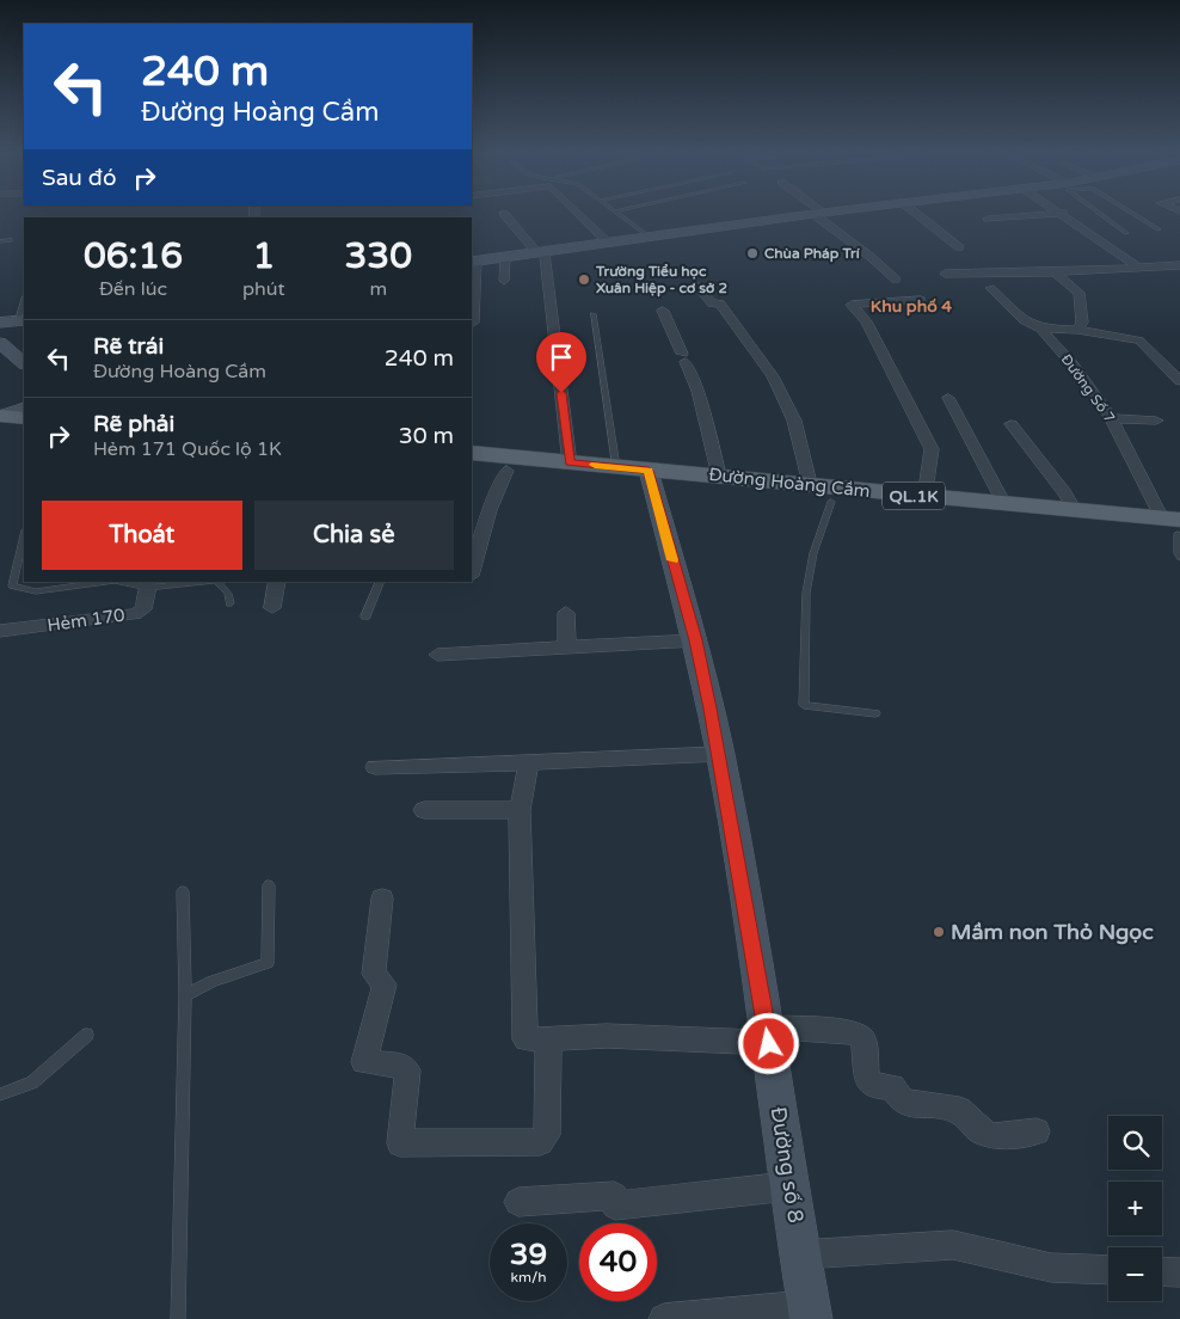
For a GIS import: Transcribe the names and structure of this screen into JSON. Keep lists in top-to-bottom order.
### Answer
{
  "streets": {
    "main road": ["Đường Hoàng Cầm", "QL.1K", "Đường số 8"],
    "street": ["Đường Số 7", "Hẻm 170"]
  },
  "crossings": [
    ["Đường Số 7", "Đường Hoàng Cầm"],
    ["Đường Hoàng Cầm", "Đường số 8"]
  ],
  "districts": ["Khu phố 4"],
  "places": ["Chùa Pháp Trí", "Trường Tiểu học Xuân Hiệp - cơ sở 2", "Mầm non Thỏ Ngọc"],
  "page": {
    "turn": ["240 m", "Đường Hoàng Cầm"],
    "then": "Sau đó",
    "eta": [
      "06:16",
      "Đến lúc",
      "1",
      "phút",
      "330",
      "m"
    ],
    "list": [
      {
        "name": "Rẽ trái",
        "note": "Đường Hoàng Cầm",
        "value": "240 m"
      },
      {
        "name": "Rẽ phải",
        "note": "Hẻm 171 Quốc lộ 1K",
        "value": "30 m"
      }
    ],
    "buttons": ["Thoát", "Chia sẻ"],
    "map_buttons": ["+", "−"],
    "speed": "39 km/h",
    "limit": "40"
  }
}
